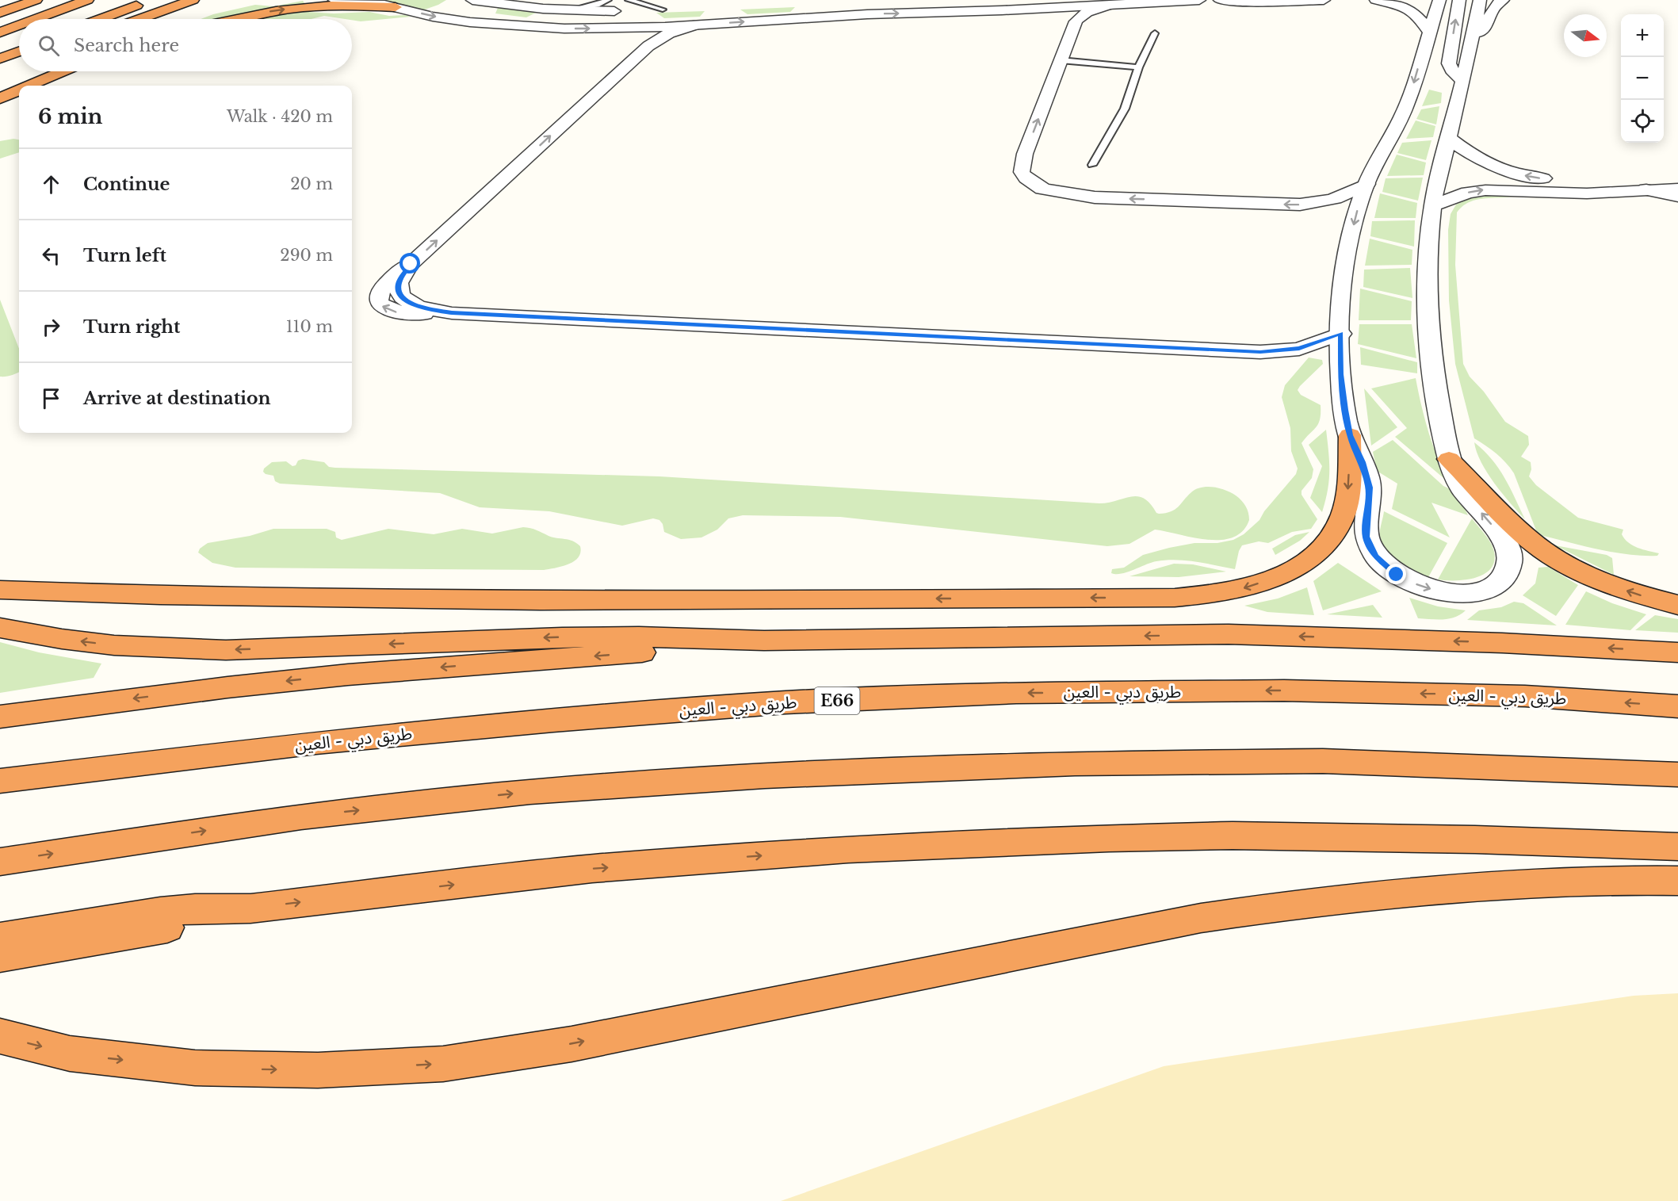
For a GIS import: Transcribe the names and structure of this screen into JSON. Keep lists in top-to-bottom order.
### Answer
{
  "streets": {
    "highway": ["طريق دبي - العين", "E66"]
  },
  "north": "right",
  "page": {
    "map_buttons": ["+", "−"],
    "search": "Search here",
    "heading": ["6 min", "Walk · 420 m"],
    "list": [
      ["Continue", "20 m"],
      ["Turn left", "290 m"],
      ["Turn right", "110 m"],
      "Arrive at destination"
    ]
  }
}
